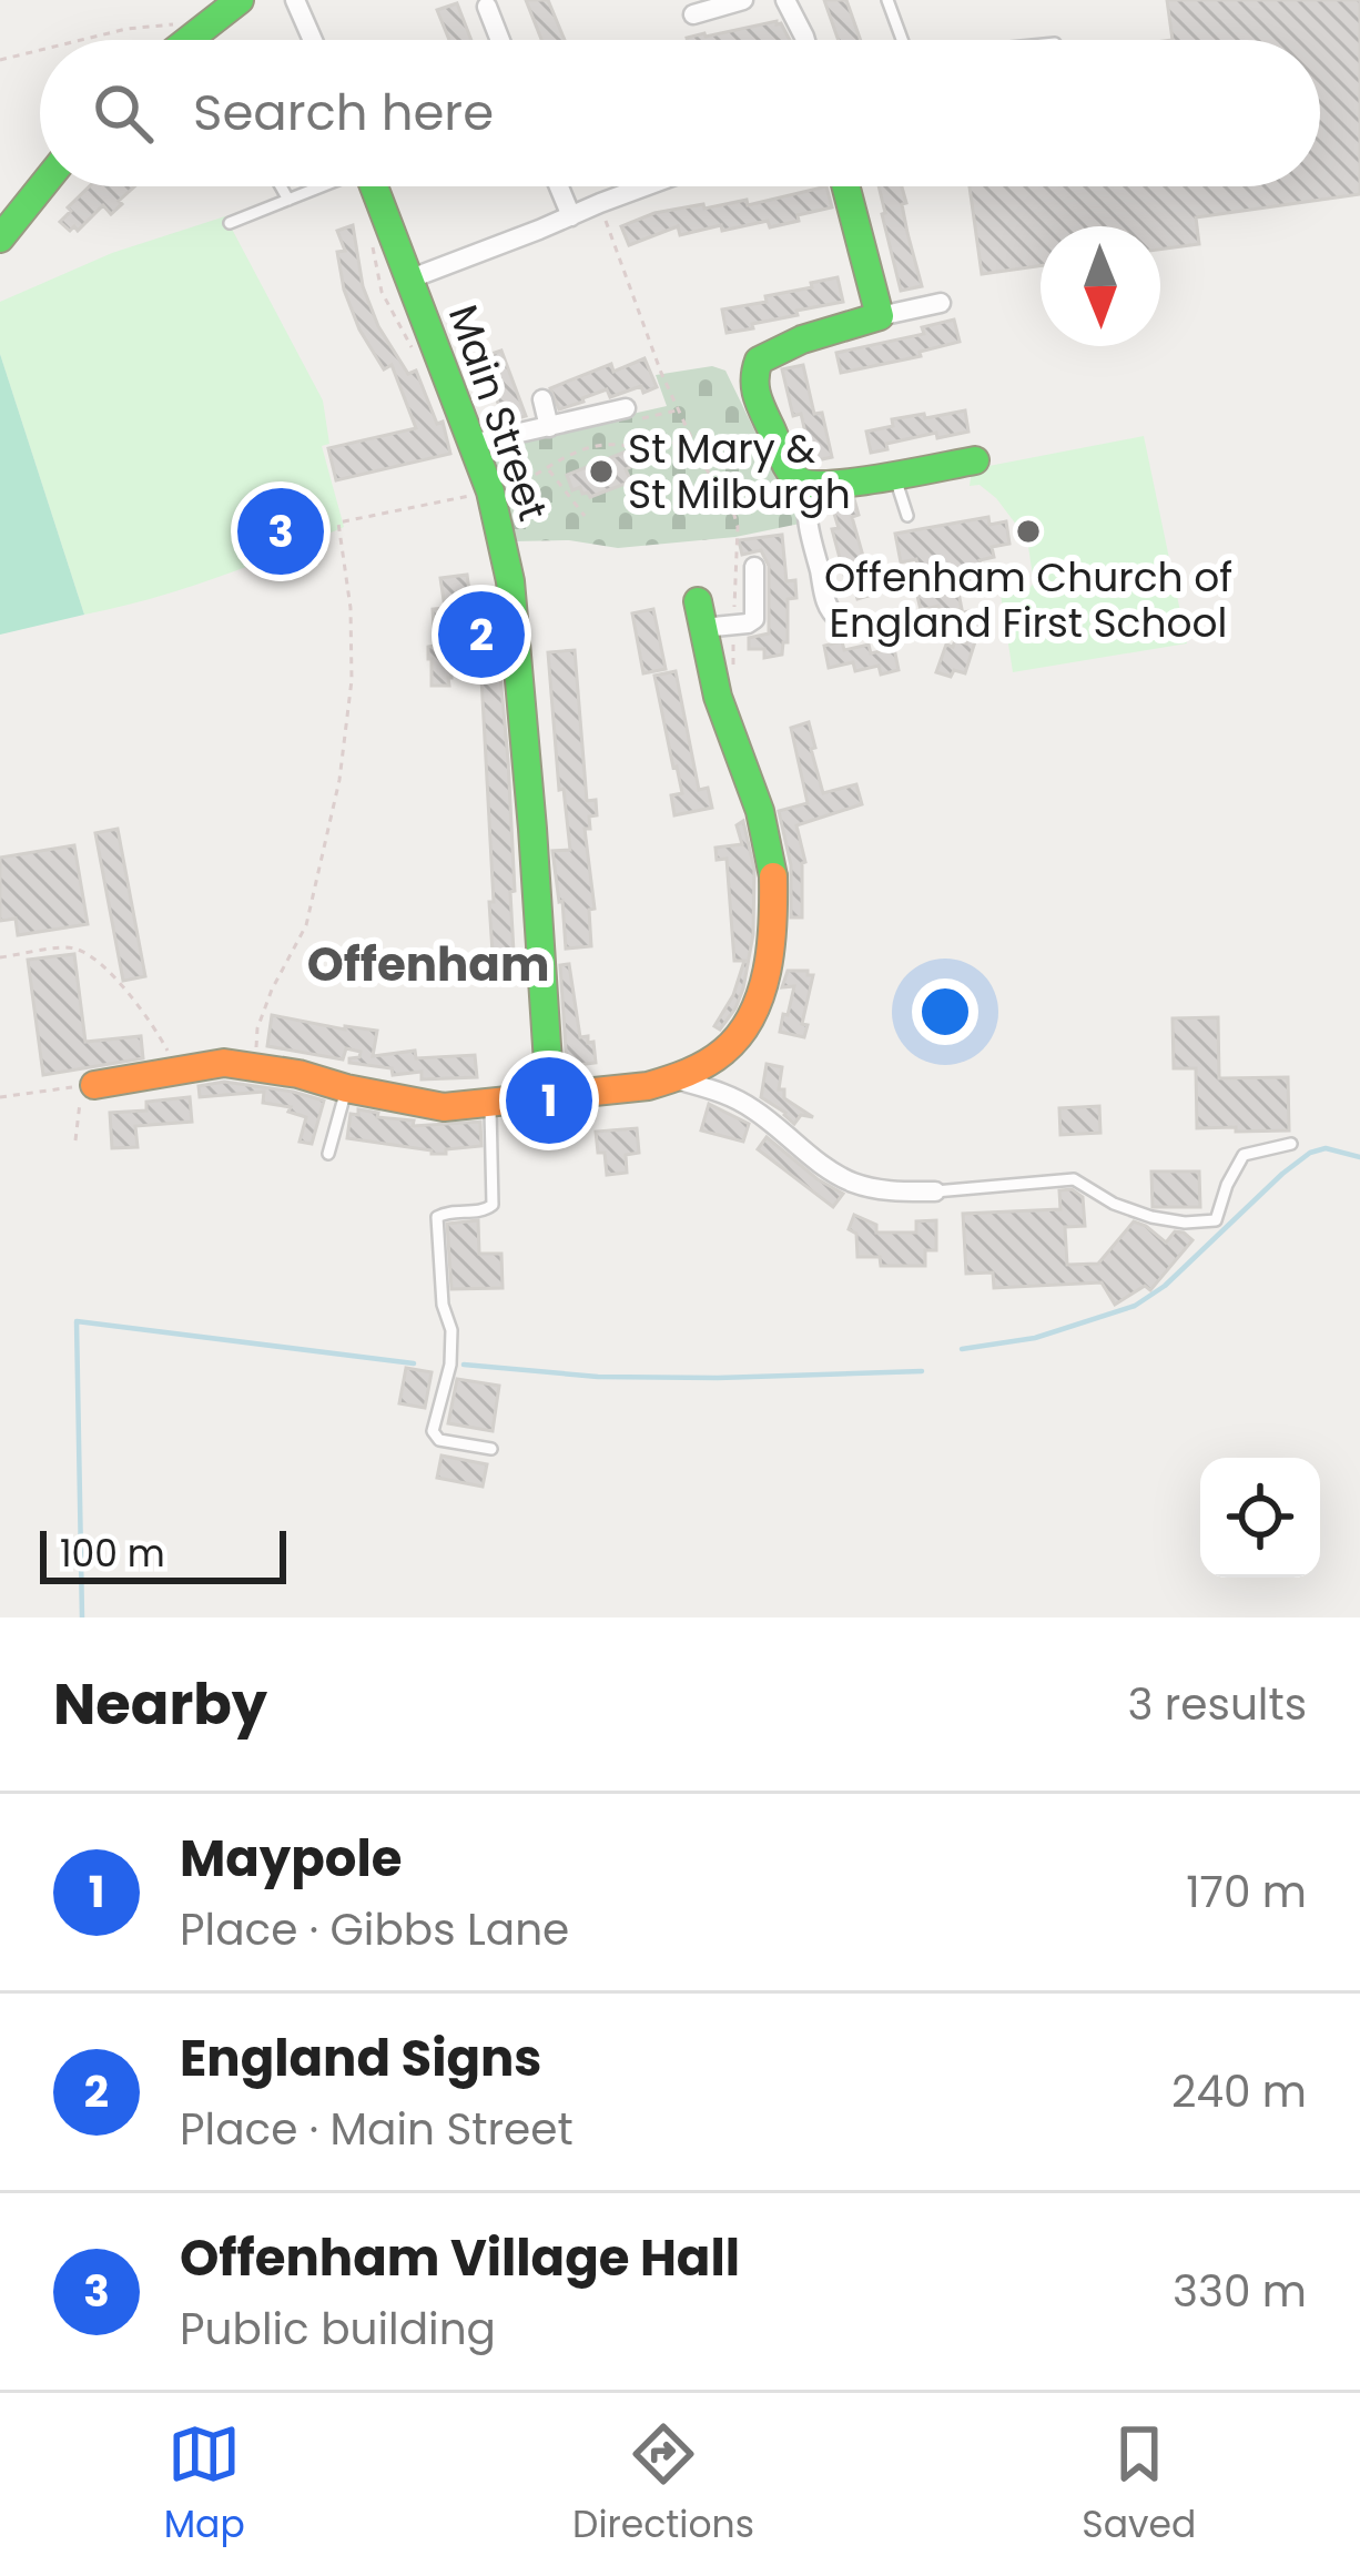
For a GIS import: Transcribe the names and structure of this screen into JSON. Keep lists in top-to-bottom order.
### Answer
{
  "streets": {
    "street": ["Main Street"]
  },
  "districts": ["Offenham"],
  "places": ["St Mary & St Milburgh", "Offenham Church of England First School"],
  "scale_bar": "100 m",
  "north": "bottom",
  "page": {
    "search": "Search here",
    "pins": ["3", "2", "1"],
    "scale": "100 m",
    "heading": ["Nearby", "3 results"],
    "list": [
      {
        "mark": "1",
        "name": "Maypole",
        "note": "Place · Gibbs Lane",
        "value": "170 m"
      },
      {
        "mark": "2",
        "name": "England Signs",
        "note": "Place · Main Street",
        "value": "240 m"
      },
      {
        "mark": "3",
        "name": "Offenham Village Hall",
        "note": "Public building",
        "value": "330 m"
      }
    ],
    "nav": ["Map", "Directions", "Saved"]
  }
}
